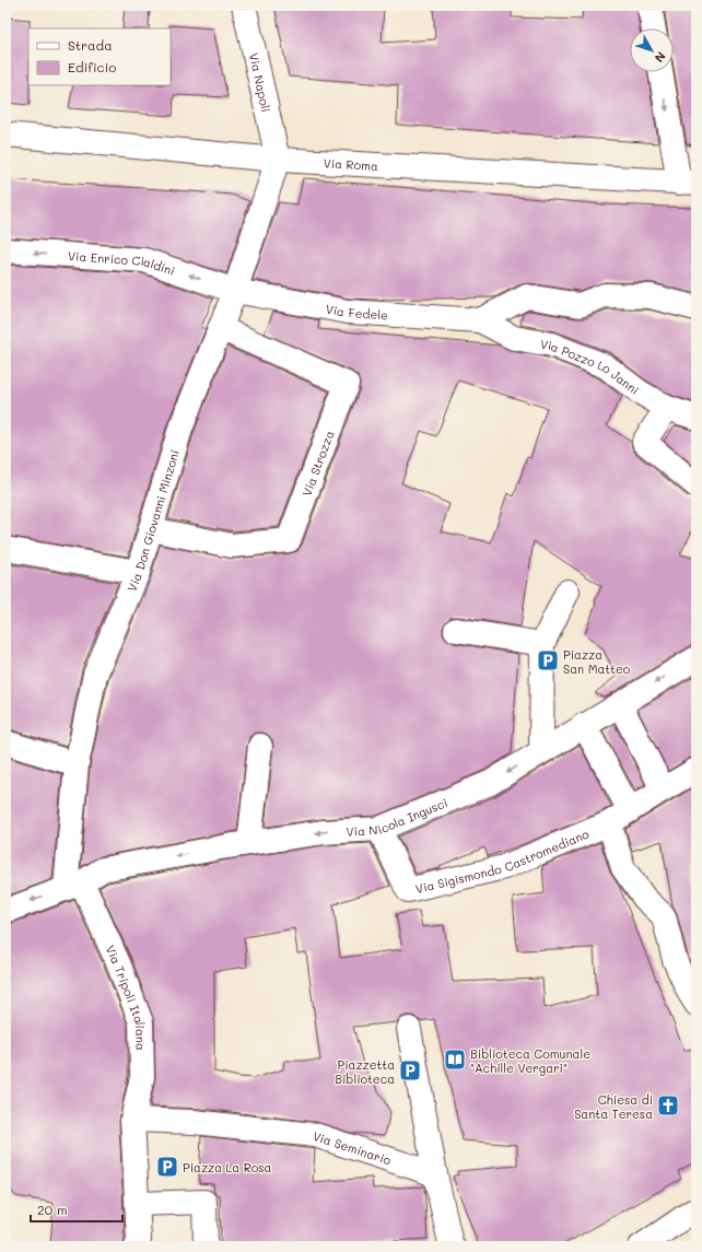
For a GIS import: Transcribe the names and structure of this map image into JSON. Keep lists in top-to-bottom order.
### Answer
{
  "streets": {
    "street": [
      "Via Napoli",
      "Via Roma",
      "Via Enrico Cialdini",
      "Via Fedele",
      "Via Pozzo Lo Janni",
      "Via Strozza",
      "Via Don Giovanni Minzoni",
      "Via Nicola Ingusci",
      "Via Sigismondo Castromediano",
      "Via Tripoli Italiana",
      "Via Seminario"
    ]
  },
  "crossings": [
    ["Via Napoli", "Via Roma"],
    ["Via Napoli", "Via Don Giovanni Minzoni"],
    ["Via Roma", "Via Don Giovanni Minzoni"],
    ["Via Enrico Cialdini", "Via Fedele"],
    ["Via Enrico Cialdini", "Via Don Giovanni Minzoni"],
    ["Via Fedele", "Via Pozzo Lo Janni"],
    ["Via Fedele", "Via Don Giovanni Minzoni"],
    ["Via Strozza", "Via Don Giovanni Minzoni"],
    ["Via Don Giovanni Minzoni", "Via Nicola Ingusci"],
    ["Via Don Giovanni Minzoni", "Via Tripoli Italiana"],
    ["Via Nicola Ingusci", "Via Sigismondo Castromediano"],
    ["Via Nicola Ingusci", "Via Tripoli Italiana"],
    ["Via Tripoli Italiana", "Via Seminario"]
  ],
  "one_way": ["Via Enrico Cialdini", "Via Nicola Ingusci"],
  "places": {
    "parking": ["Piazza San Matteo", "Piazzetta Biblioteca", "Piazza La Rosa"],
    "library": ["Biblioteca Comunale \"Achille Vergari\""],
    "church": ["Chiesa di Santa Teresa"]
  },
  "legend": ["Strada", "Edificio"],
  "scale_bar": "20 m",
  "north": "bottom right"
}
